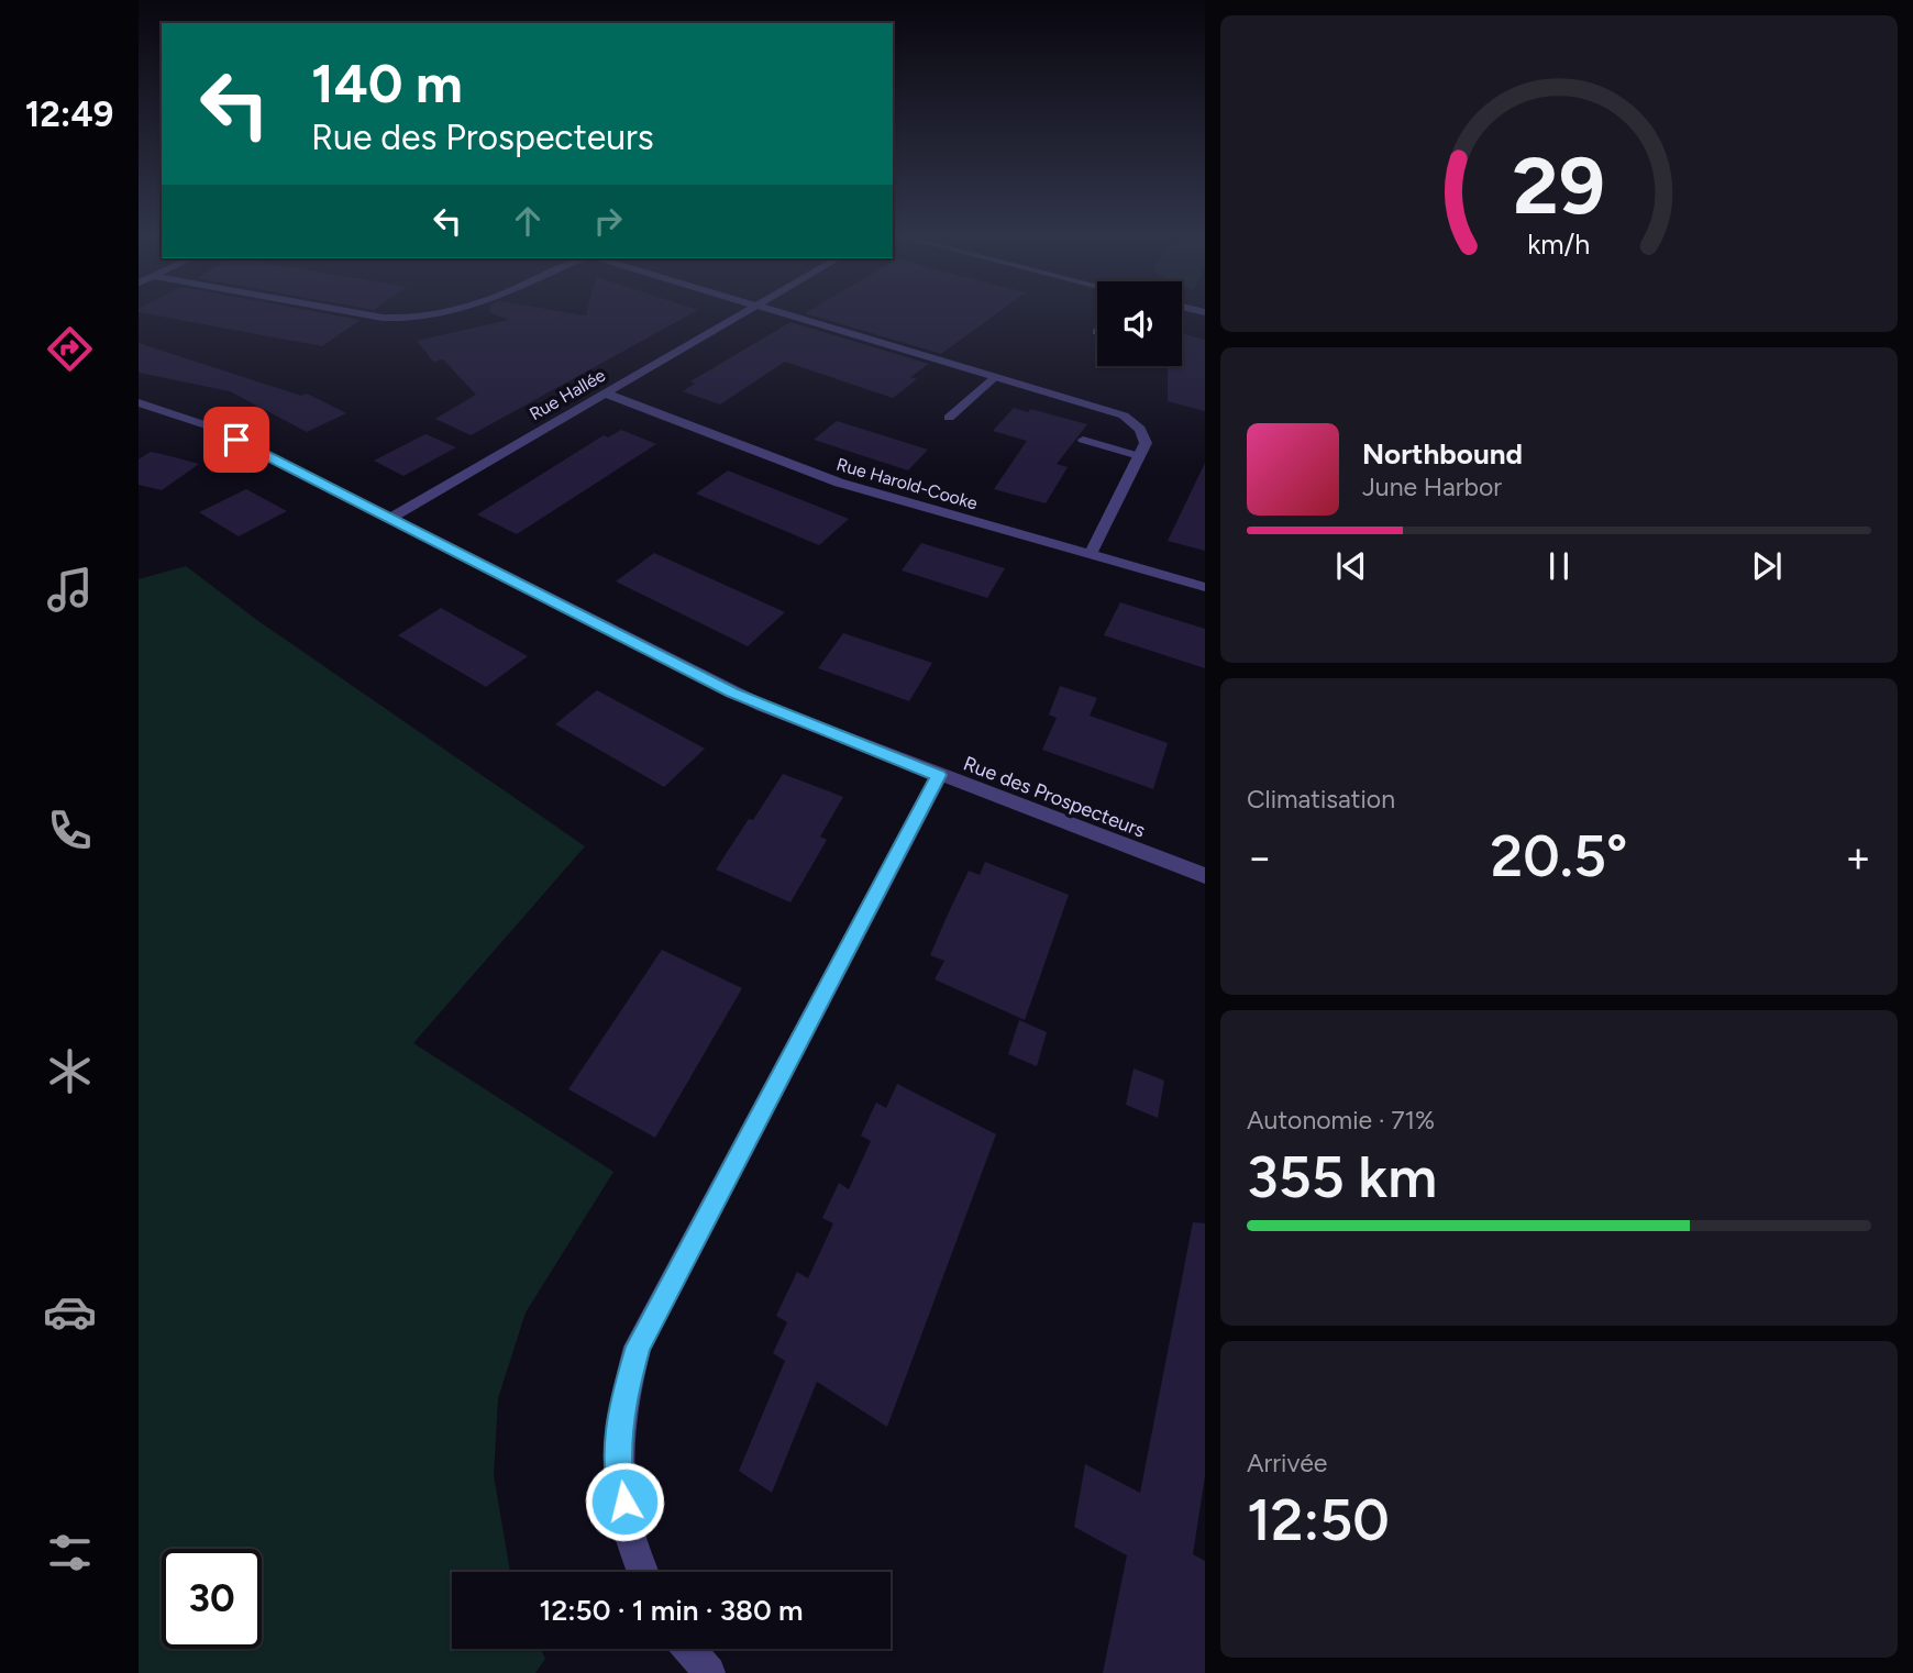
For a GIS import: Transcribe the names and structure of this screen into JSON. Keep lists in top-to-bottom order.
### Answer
{
  "streets": {
    "street": ["Rue Hallée", "Rue Harold-Cooke", "Rue des Prospecteurs"]
  },
  "crossings": [
    ["Rue Hallée", "Rue Harold-Cooke"],
    ["Rue Hallée", "Rue des Prospecteurs"]
  ],
  "page": {
    "tabs": "12:49",
    "turn": ["140 m", "Rue des Prospecteurs"],
    "song": ["Northbound", "June Harbor"],
    "tile": [
      "Climatisation",
      ["Autonomie · 71%", "355 km"],
      ["Arrivée", "12:50"]
    ],
    "heat": ["−", "20.5°", "+"],
    "limit": "30",
    "trip": "12:50 · 1 min · 380 m",
    "gauge": ["29", "km/h"]
  }
}
